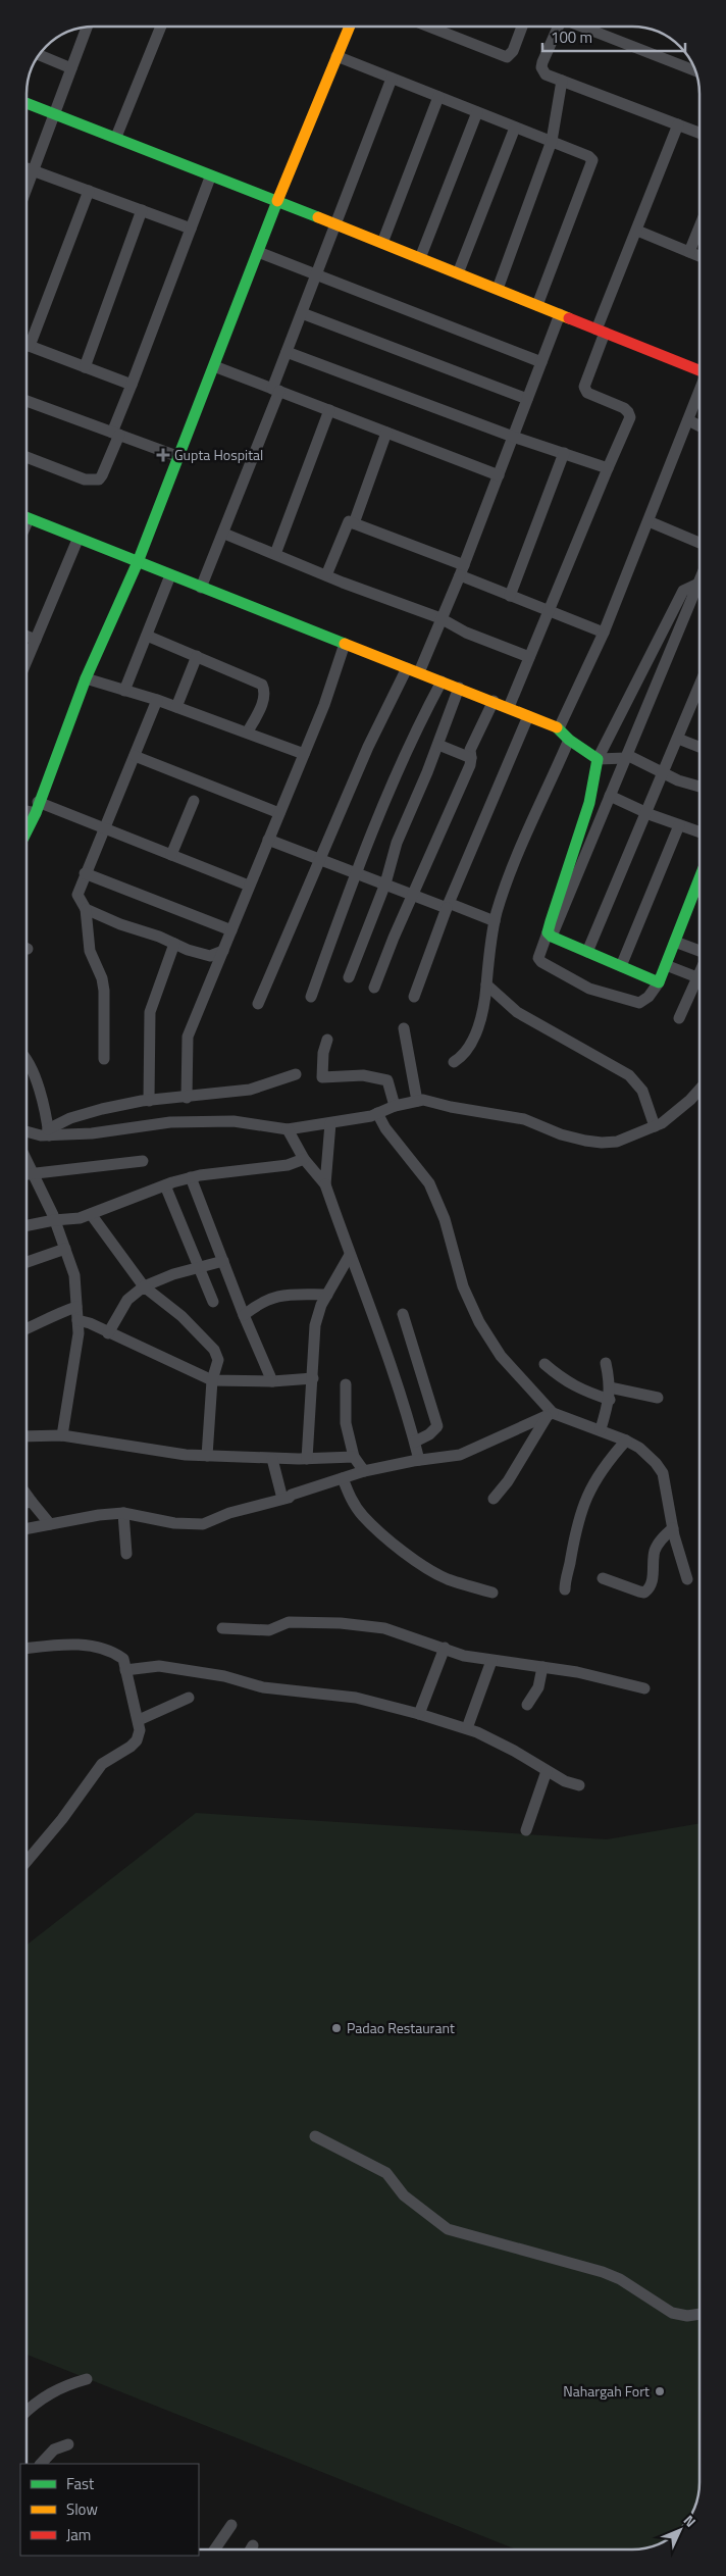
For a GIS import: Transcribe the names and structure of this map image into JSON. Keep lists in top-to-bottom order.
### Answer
{
  "places": {
    "health": ["Gupta Hospital"],
    "other": ["Padao Restaurant", "Nahargah Fort"]
  },
  "legend": ["Fast", "Slow", "Jam"],
  "scale_bar": "100 m",
  "north": "top right"
}
